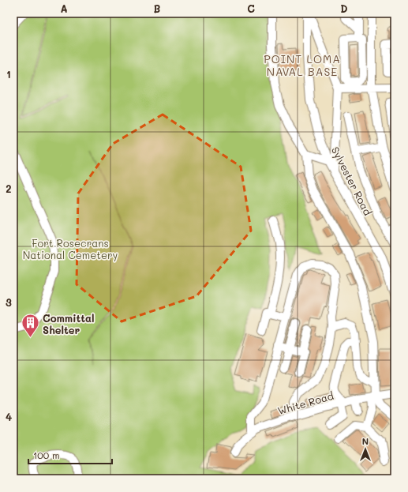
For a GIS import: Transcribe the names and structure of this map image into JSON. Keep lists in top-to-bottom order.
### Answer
{
  "streets": {
    "street": ["Sylvester Road", "White Road"]
  },
  "districts": ["POINT LOMA NAVAL BASE"],
  "parks": ["Fort Rosecrans National Cemetery"],
  "places": {
    "building": ["Committal Shelter"]
  },
  "scale_bar": "100 m",
  "north": "top",
  "grid": {
    "columns": [
      "A",
      "B",
      "C",
      "D"
    ],
    "rows": [
      "1",
      "2",
      "3",
      "4"
    ]
  }
}
